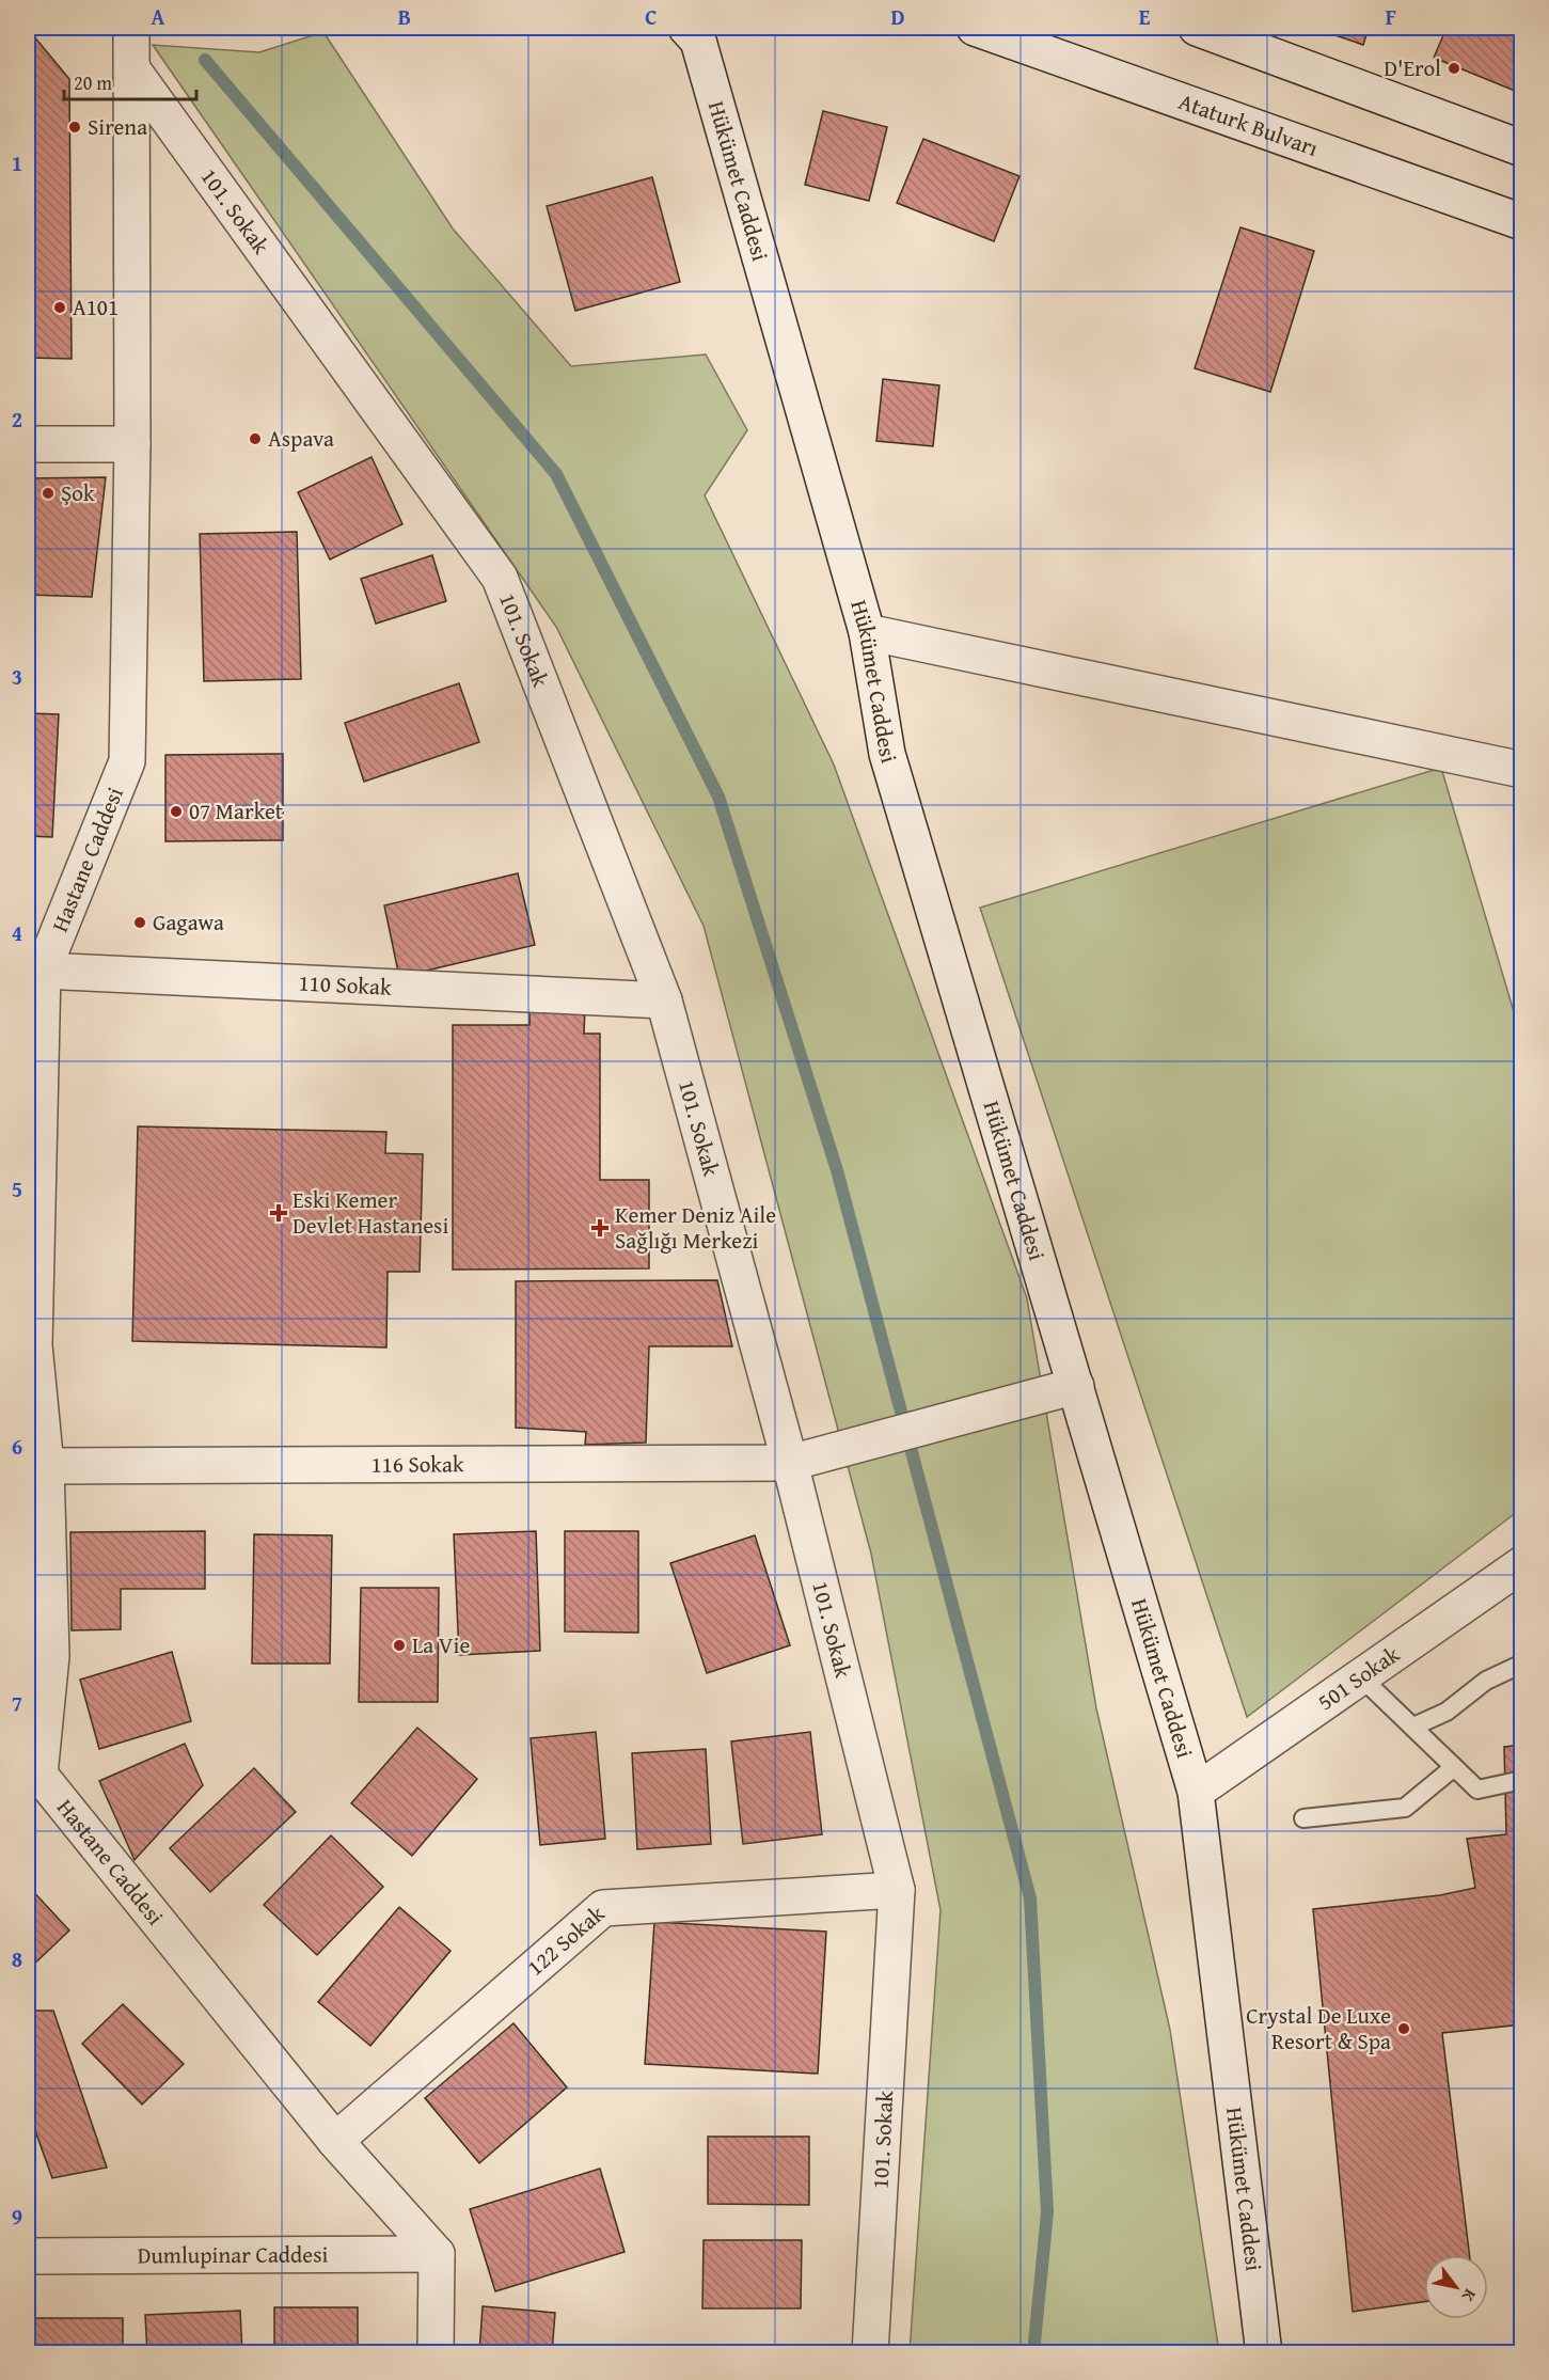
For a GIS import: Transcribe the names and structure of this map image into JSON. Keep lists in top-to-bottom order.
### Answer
{
  "streets": {
    "street": [
      "Ataturk Bulvarı",
      "Hükümet Caddesi",
      "101. Sokak",
      "Hastane Caddesi",
      "110 Sokak",
      "116 Sokak",
      "501 Sokak",
      "122 Sokak",
      "Dumlupinar Caddesi"
    ]
  },
  "crossings": [
    ["Hükümet Caddesi", "116 Sokak"],
    ["Hükümet Caddesi", "501 Sokak"],
    ["101. Sokak", "Hastane Caddesi"],
    ["101. Sokak", "110 Sokak"],
    ["101. Sokak", "116 Sokak"],
    ["101. Sokak", "122 Sokak"],
    ["Hastane Caddesi", "110 Sokak"],
    ["Hastane Caddesi", "116 Sokak"],
    ["Hastane Caddesi", "122 Sokak"],
    ["Hastane Caddesi", "Dumlupinar Caddesi"]
  ],
  "places": {
    "other": [
      "D'Erol",
      "Sirena",
      "A101",
      "Aspava",
      "Şok",
      "07 Market",
      "Gagawa",
      "La Vie",
      "Crystal De Luxe Resort & Spa"
    ],
    "health": ["Eski Kemer Devlet Hastanesi", "Kemer Deniz Aile Sağlığı Merkezi"]
  },
  "scale_bar": "20 m",
  "north": "bottom right",
  "grid": {
    "columns": [
      "A",
      "B",
      "C",
      "D",
      "E",
      "F"
    ],
    "rows": [
      "1",
      "2",
      "3",
      "4",
      "5",
      "6",
      "7",
      "8",
      "9"
    ]
  }
}
